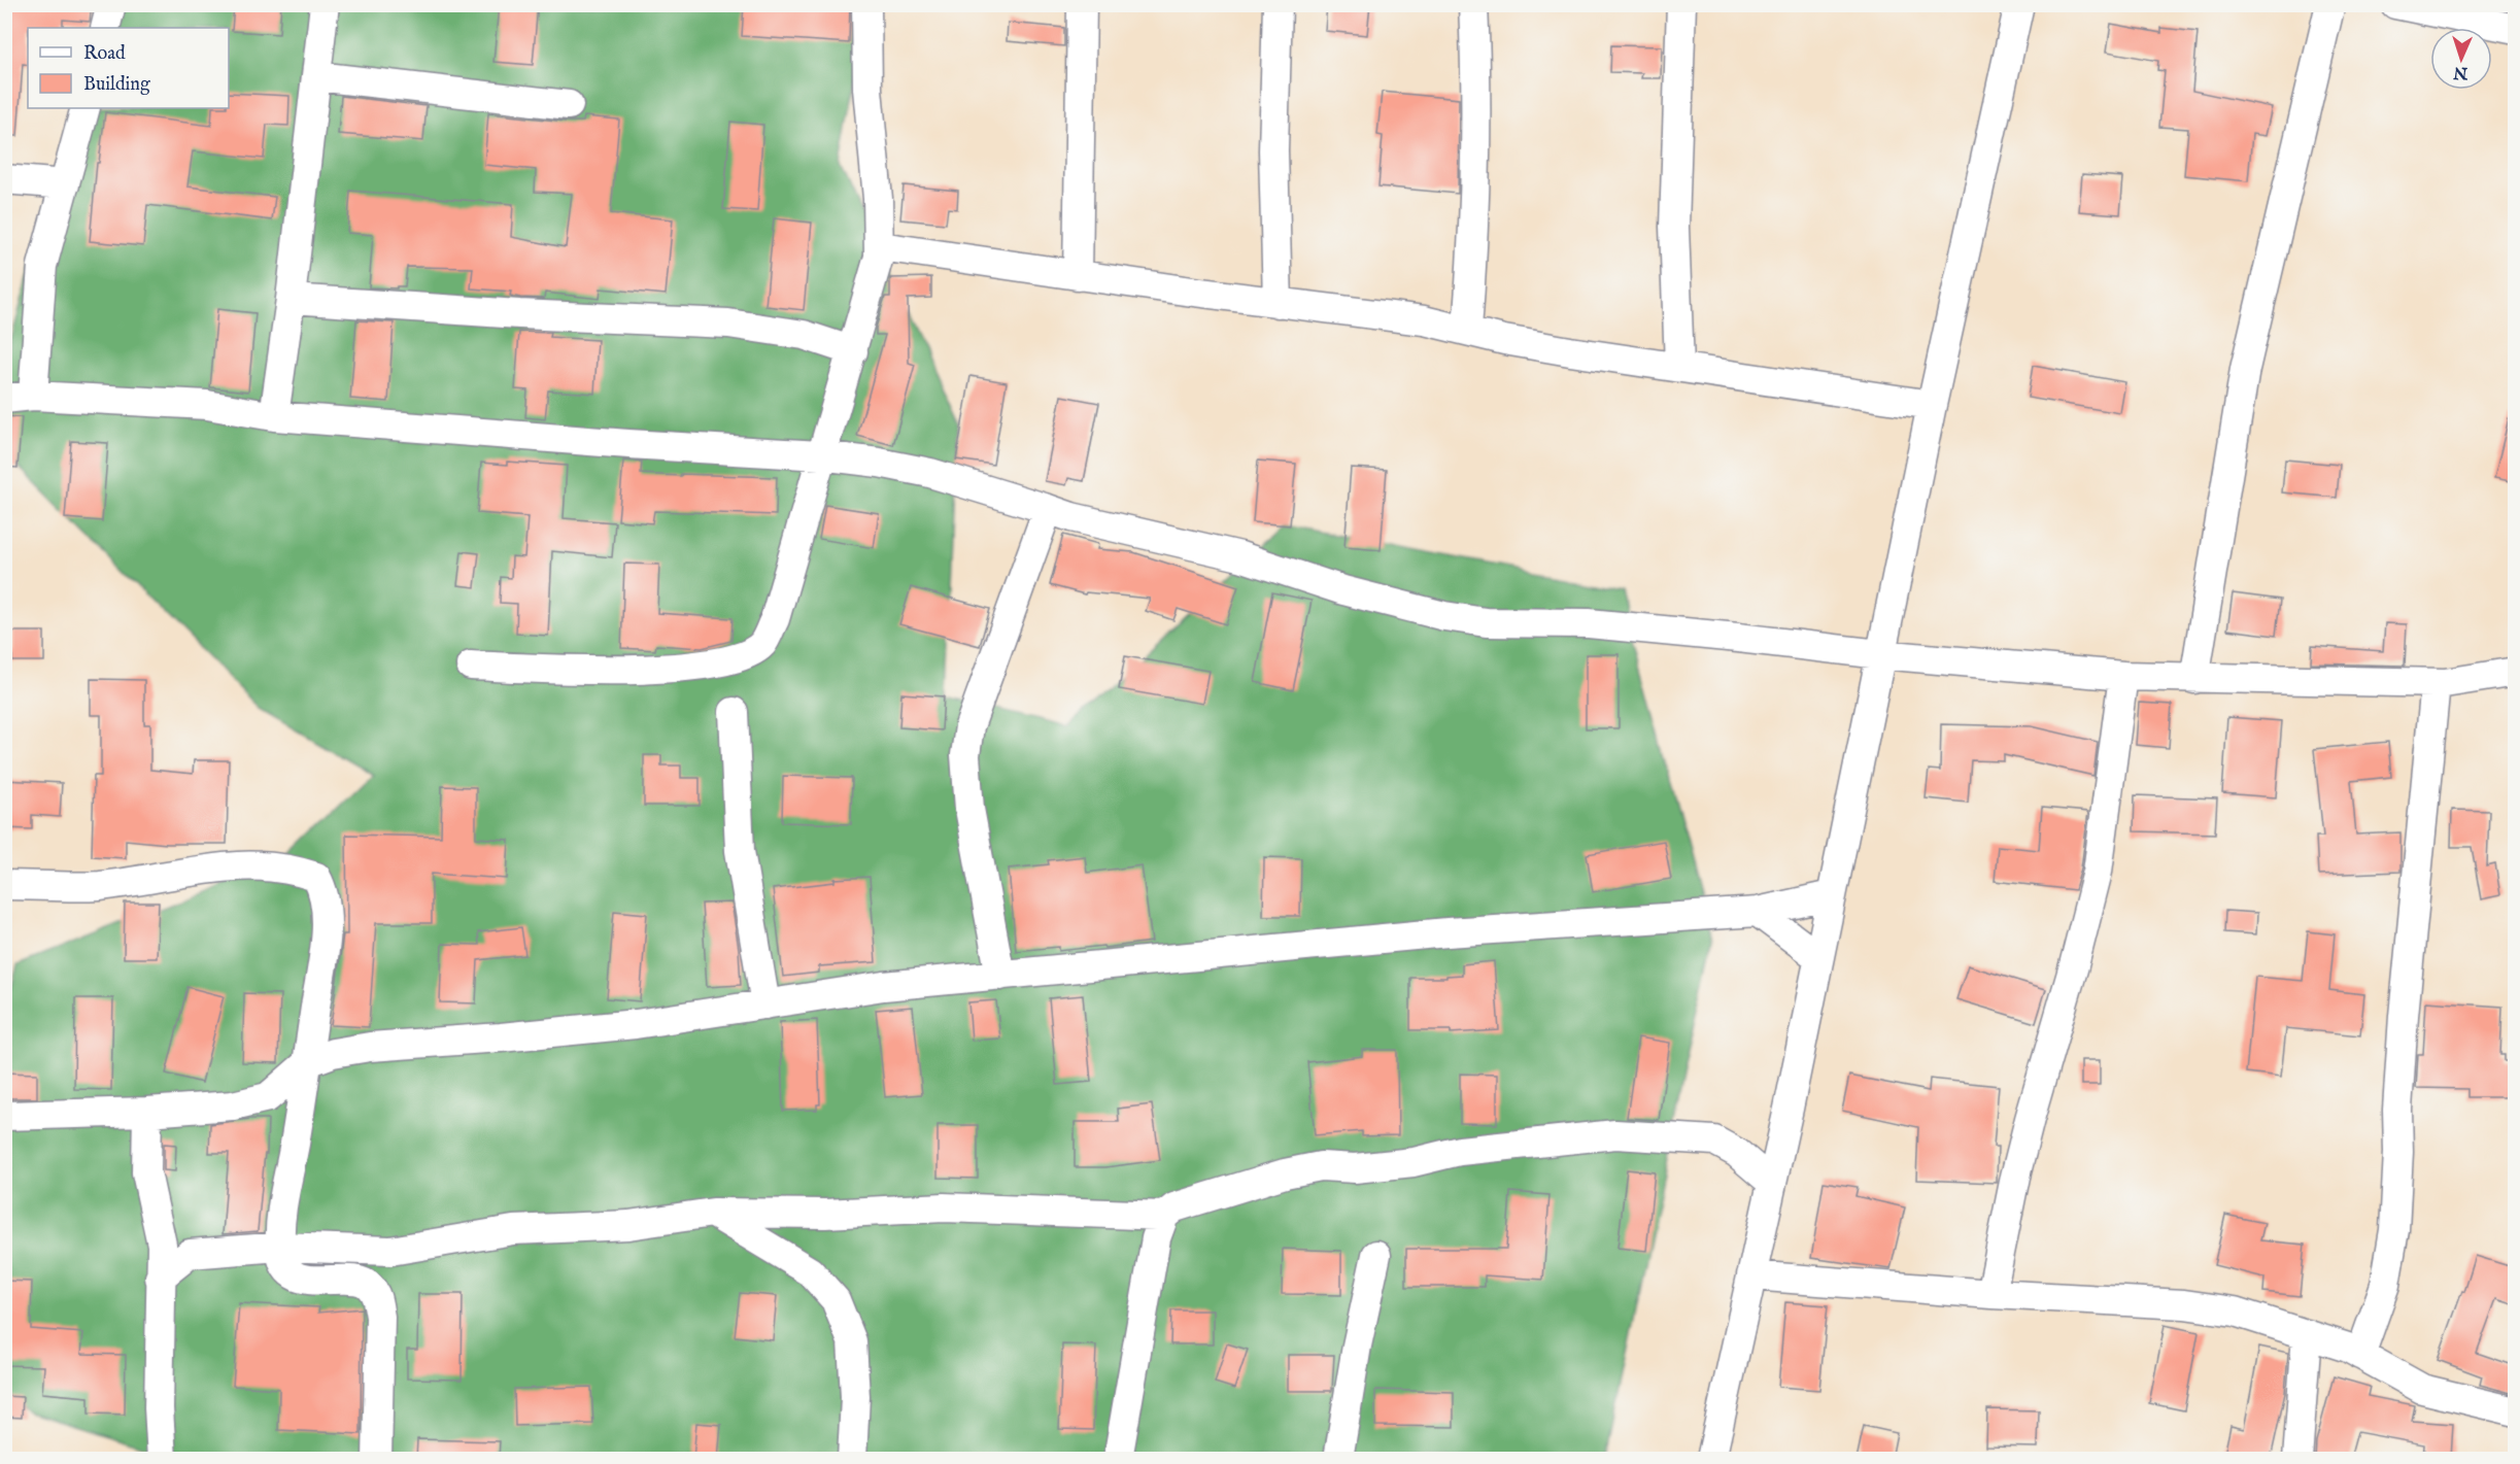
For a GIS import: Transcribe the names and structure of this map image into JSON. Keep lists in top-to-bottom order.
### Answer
{
  "legend": ["Road", "Building"],
  "north": "bottom"
}
